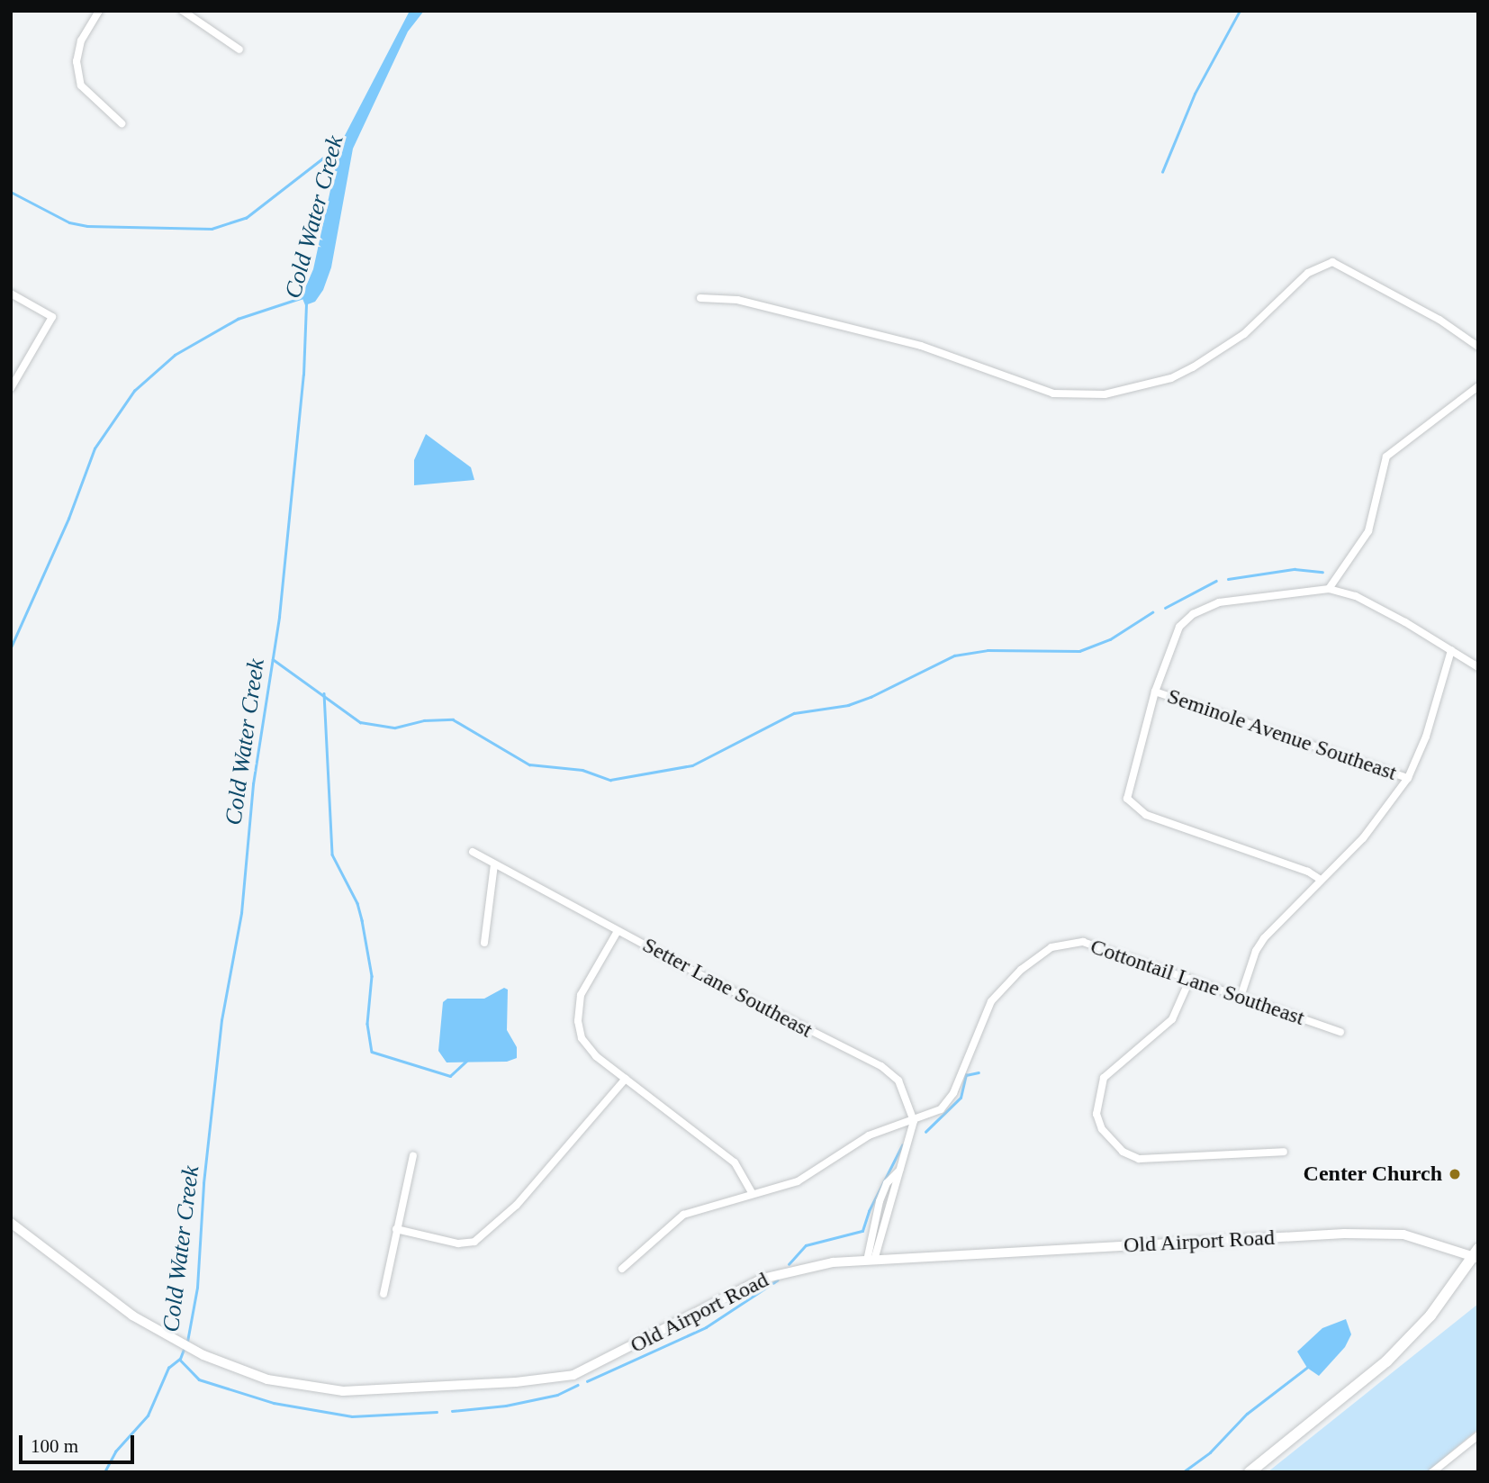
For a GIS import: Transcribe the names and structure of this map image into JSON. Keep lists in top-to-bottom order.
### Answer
{
  "streets": {
    "street": [
      "Seminole Avenue Southeast",
      "Cottontail Lane Southeast",
      "Setter Lane Southeast",
      "Old Airport Road"
    ]
  },
  "crossings": [
    ["Cottontail Lane Southeast", "Setter Lane Southeast"]
  ],
  "water": ["Cold Water Creek"],
  "places": ["Center Church"],
  "scale_bar": "100 m"
}
